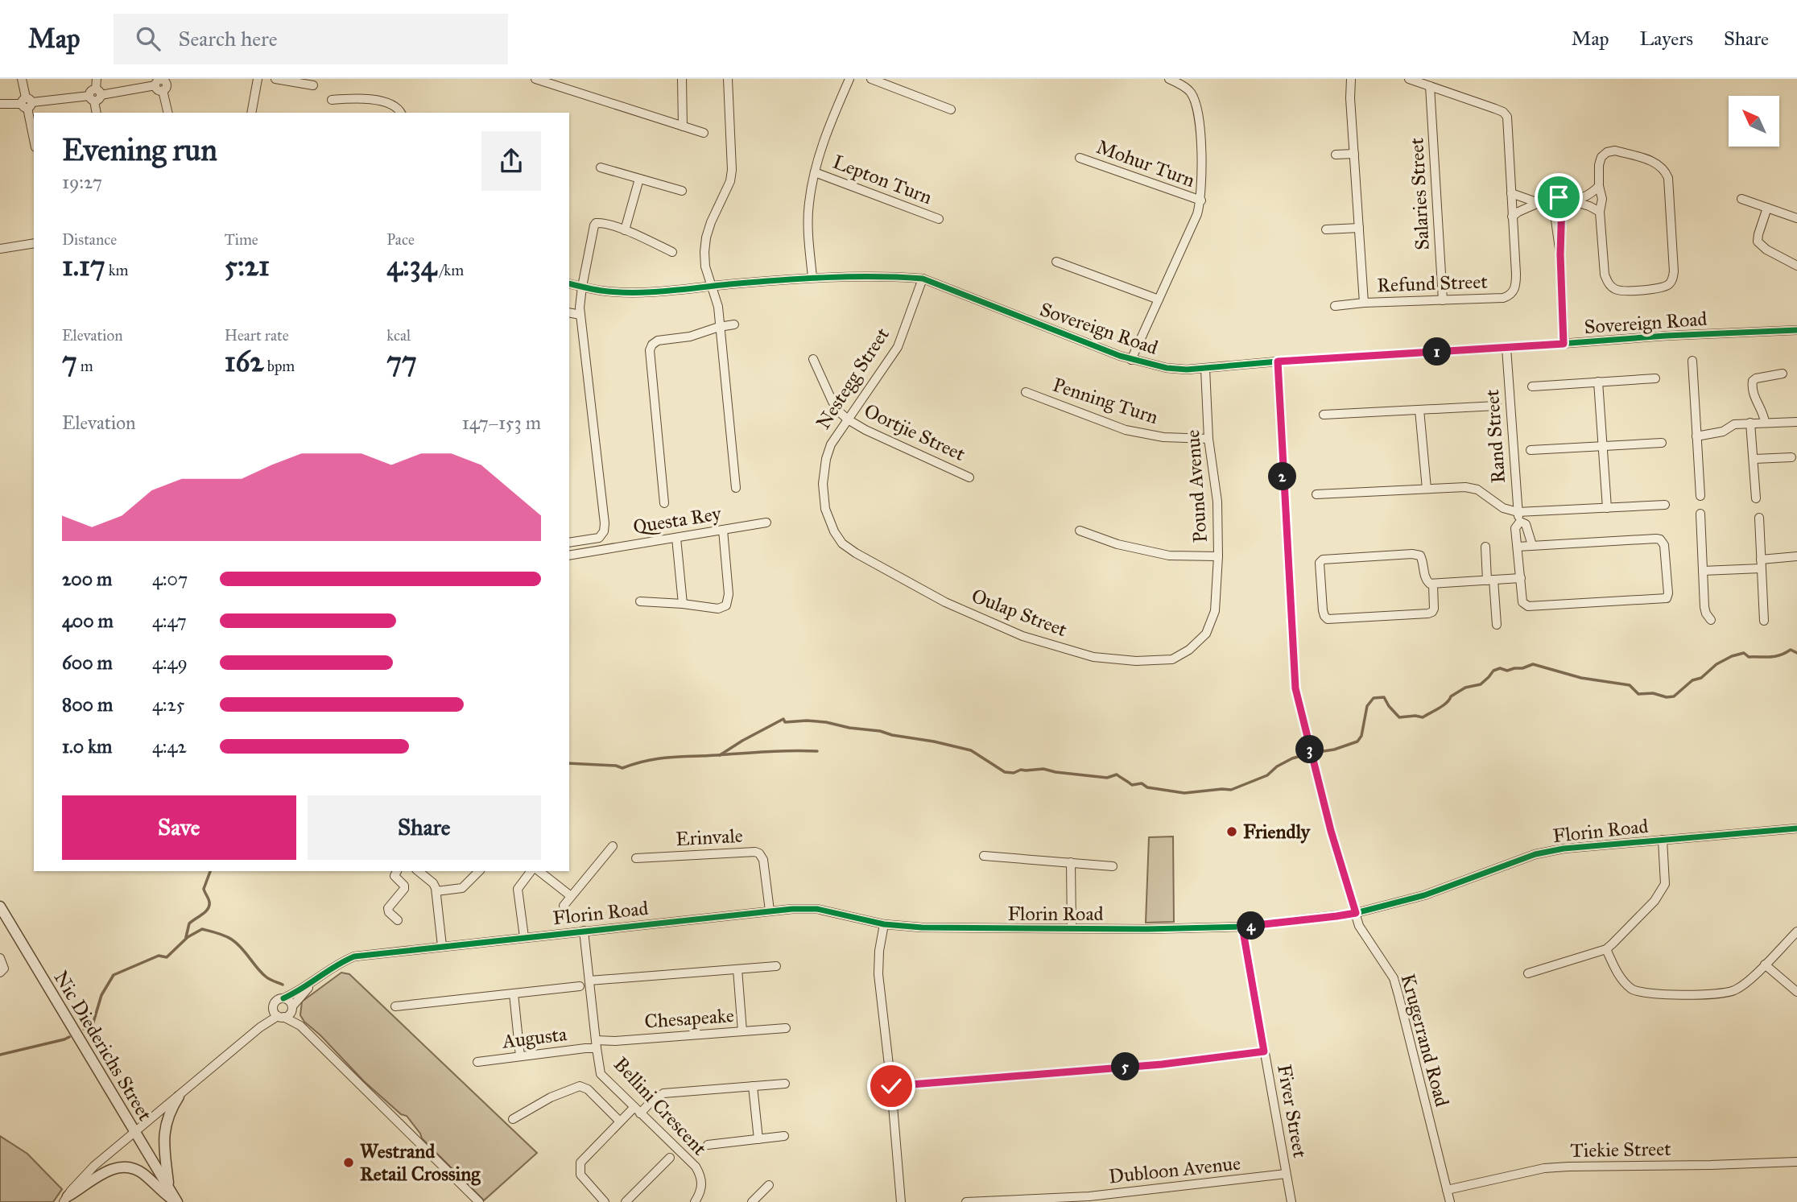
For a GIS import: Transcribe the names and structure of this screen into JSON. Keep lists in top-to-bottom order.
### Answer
{
  "streets": {
    "street": [
      "Mohur Turn",
      "Lepton Turn",
      "Salaries Street",
      "Refund Street",
      "Sovereign Road",
      "Nestegg Street",
      "Penning Turn",
      "Oortjie Street",
      "Rand Street",
      "Pound Avenue",
      "Questa Rey",
      "Oulap Street",
      "Florin Road",
      "Erinvale",
      "Chesapeake",
      "Augusta",
      "Krugerrand Road",
      "Nic Diederichs Street",
      "Bellini Crescent",
      "Fiver Street",
      "Tiekie Street",
      "Dubloon Avenue"
    ]
  },
  "crossings": [
    ["Salaries Street", "Refund Street"],
    ["Sovereign Road", "Nestegg Street"],
    ["Sovereign Road", "Rand Street"],
    ["Sovereign Road", "Pound Avenue"],
    ["Sovereign Road", "Krugerrand Road"],
    ["Nestegg Street", "Oortjie Street"],
    ["Nestegg Street", "Oulap Street"],
    ["Penning Turn", "Pound Avenue"],
    ["Pound Avenue", "Oulap Street"],
    ["Florin Road", "Erinvale"],
    ["Florin Road", "Krugerrand Road"],
    ["Florin Road", "Bellini Crescent"],
    ["Florin Road", "Fiver Street"],
    ["Chesapeake", "Augusta"],
    ["Chesapeake", "Bellini Crescent"],
    ["Augusta", "Bellini Crescent"],
    ["Krugerrand Road", "Tiekie Street"],
    ["Fiver Street", "Dubloon Avenue"]
  ],
  "places": ["Friendly", "Westrand Retail Crossing"],
  "north": "top left",
  "page": {
    "header": "Map",
    "search": "Search here",
    "nav": ["Map", "Layers", "Share"],
    "heading": ["Evening run", "19:27"],
    "stats": [
      ["Distance", "1.17 km"],
      ["Time", "5:21"],
      ["Pace", "4:34 /km"],
      ["Elevation", "7 m"],
      ["Heart rate", "162 bpm"],
      ["kcal", "77"]
    ],
    "pins": [
      "1",
      "2",
      "3",
      "4",
      "5"
    ],
    "chart": ["Elevation", "147–153 m"],
    "list": [
      {
        "name": "200 m",
        "note": "4:07"
      },
      {
        "name": "400 m",
        "note": "4:47"
      },
      {
        "name": "600 m",
        "note": "4:49"
      },
      {
        "name": "800 m",
        "note": "4:25"
      },
      {
        "name": "1.0 km",
        "note": "4:42"
      }
    ],
    "buttons": ["Save", "Share"]
  }
}
